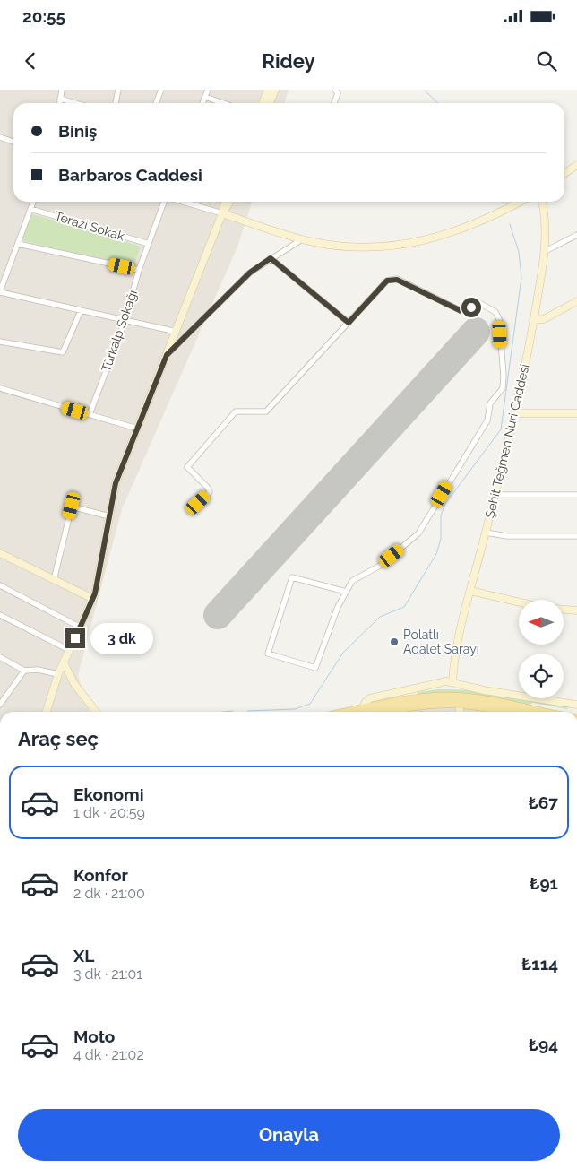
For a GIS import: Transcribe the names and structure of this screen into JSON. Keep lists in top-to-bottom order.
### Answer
{
  "streets": {
    "street": ["Terazi Sokak", "Türkalp Sokağı", "Şehit Teğmen Nuri Caddesi"]
  },
  "crossings": [
    ["Terazi Sokak", "Türkalp Sokağı"]
  ],
  "places": ["Polatlı Adalet Sarayı"],
  "north": "left",
  "page": {
    "status": "20:55",
    "header": "Ridey",
    "banner": ["Biniş", "Barbaros Caddesi"],
    "bubble": "3 dk",
    "heading": "Araç seç",
    "list": [
      {
        "name": "Ekonomi",
        "note": "1 dk · 20:59",
        "value": "₺67"
      },
      {
        "name": "Konfor",
        "note": "2 dk · 21:00",
        "value": "₺91"
      },
      {
        "name": "XL",
        "note": "3 dk · 21:01",
        "value": "₺114"
      },
      {
        "name": "Moto",
        "note": "4 dk · 21:02",
        "value": "₺94"
      }
    ],
    "buttons": "Onayla"
  }
}
